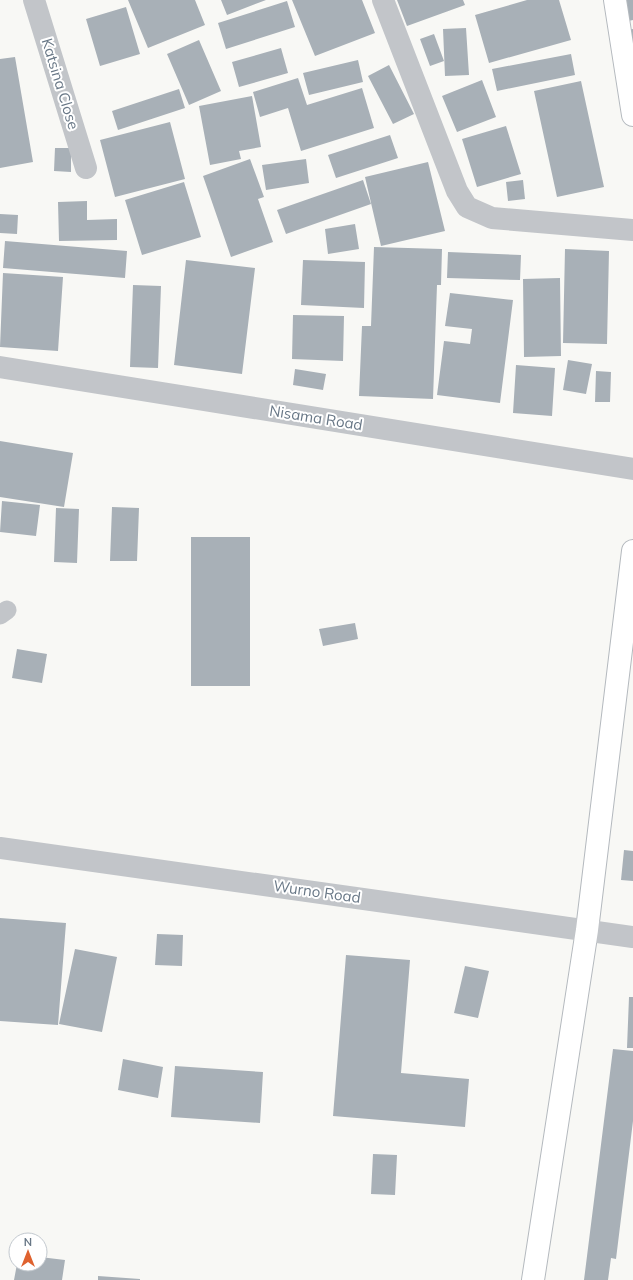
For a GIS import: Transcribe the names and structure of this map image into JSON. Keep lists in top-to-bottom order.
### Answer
{
  "streets": {
    "street": ["Katsina Close", "Nisama Road", "Wurno Road"]
  },
  "north": "top"
}
